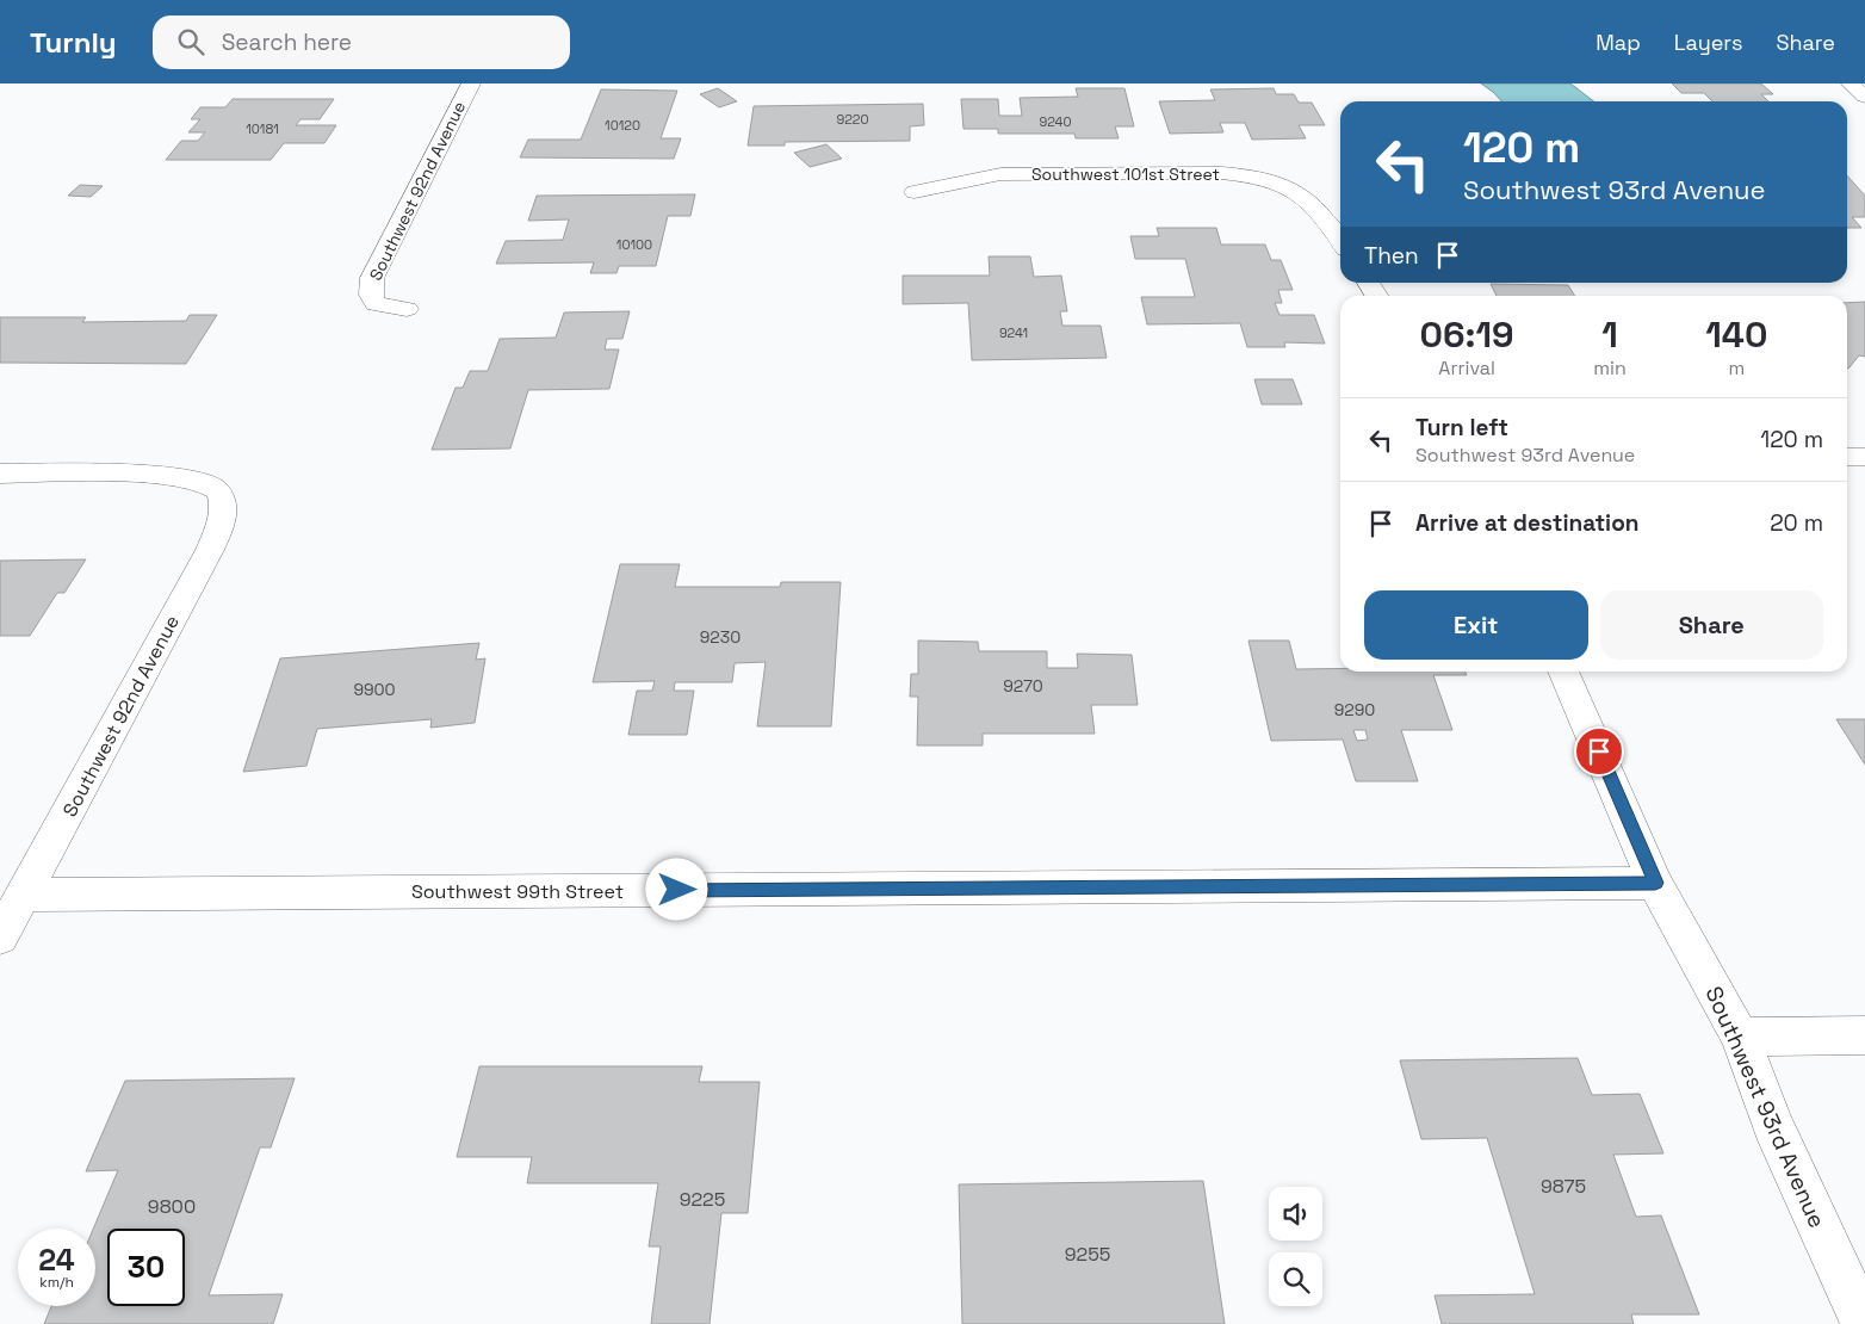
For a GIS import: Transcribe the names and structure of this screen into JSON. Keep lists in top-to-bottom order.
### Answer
{
  "streets": {
    "street": [
      "Southwest 101st Street",
      "Southwest 92nd Avenue",
      "Southwest 99th Street",
      "Southwest 93rd Avenue"
    ]
  },
  "crossings": [
    ["Southwest 92nd Avenue", "Southwest 99th Street"],
    ["Southwest 99th Street", "Southwest 93rd Avenue"]
  ],
  "house_numbers": [
    "9220",
    "9240",
    "10120",
    "10181",
    "10100",
    "9241",
    "9230",
    "9270",
    "9900",
    "9290",
    "9875",
    "9225",
    "9800",
    "9255"
  ],
  "page": {
    "header": "Turnly",
    "search": "Search here",
    "nav": ["Map", "Layers", "Share"],
    "turn": ["120 m", "Southwest 93rd Avenue"],
    "then": "Then",
    "eta": [
      "06:19",
      "Arrival",
      "1",
      "min",
      "140",
      "m"
    ],
    "list": [
      {
        "name": "Turn left",
        "note": "Southwest 93rd Avenue",
        "value": "120 m"
      },
      {
        "name": "Arrive at destination",
        "value": "20 m"
      }
    ],
    "buttons": ["Exit", "Share"],
    "speed": "24 km/h",
    "limit": "30"
  }
}
